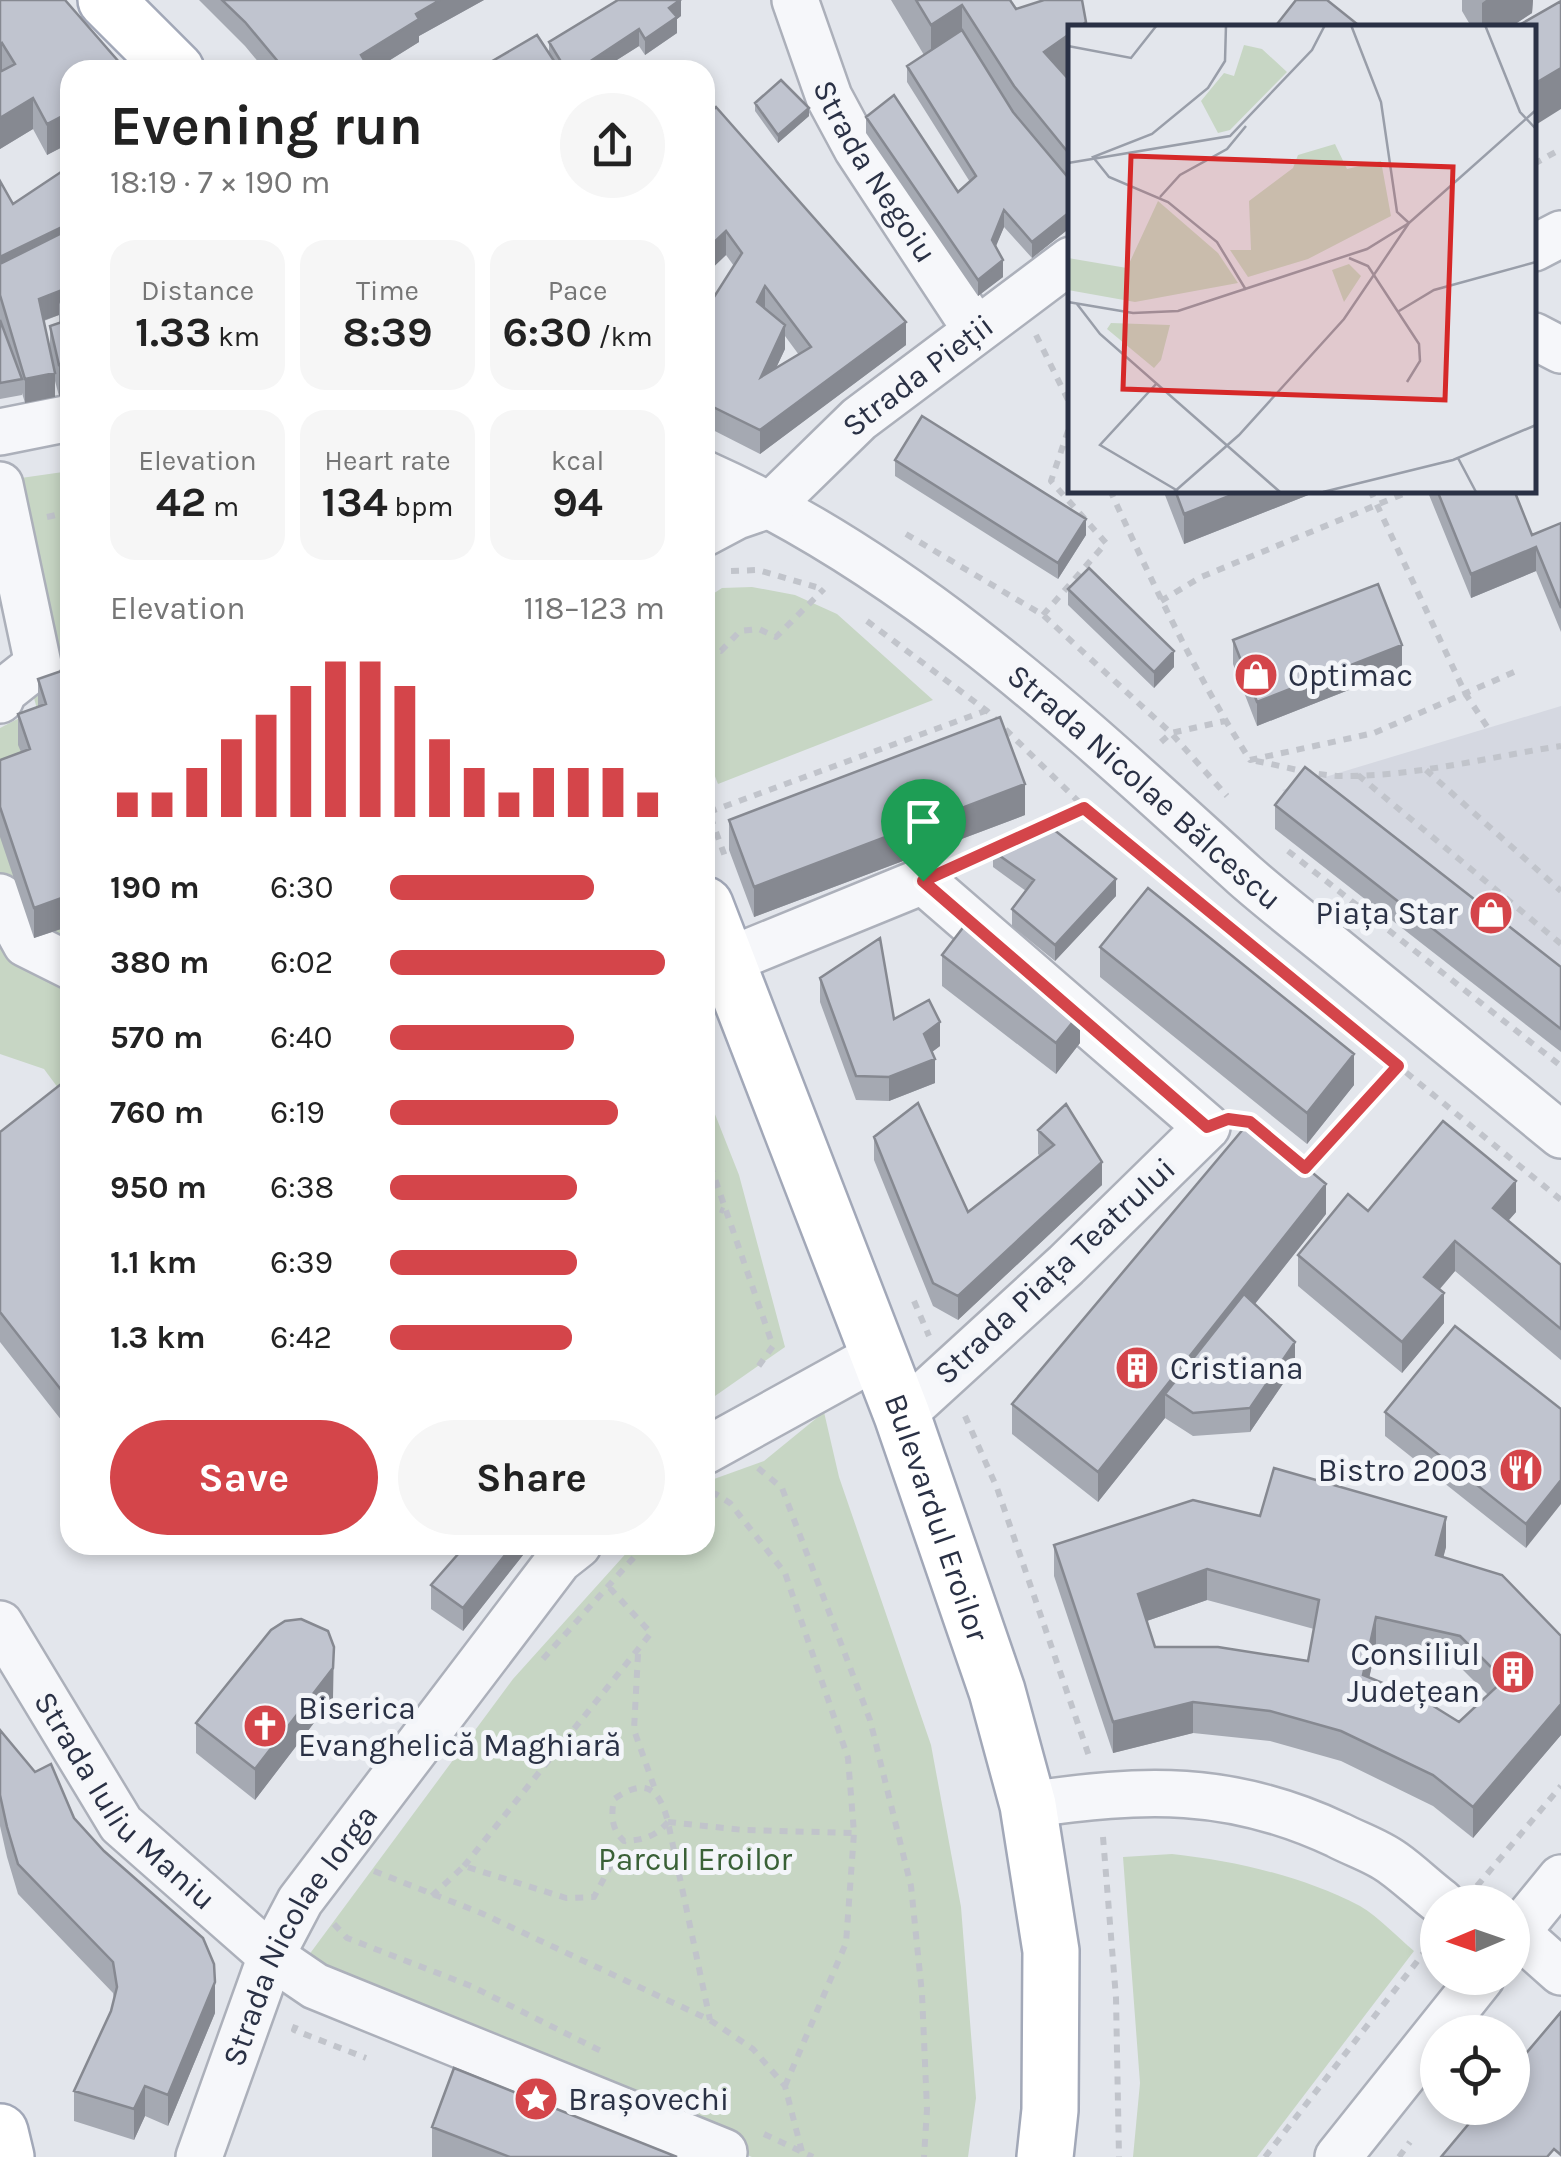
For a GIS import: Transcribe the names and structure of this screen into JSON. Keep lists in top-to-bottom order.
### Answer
{
  "streets": {
    "main road": ["Bulevardul Eroilor"],
    "street": [
      "Strada Negoiu",
      "Strada Pieții",
      "Strada Nicolae Bălcescu",
      "Strada Piața Teatrului",
      "Strada Iuliu Maniu",
      "Strada Nicolae Iorga"
    ]
  },
  "crossings": [
    ["Strada Negoiu", "Strada Pieții"],
    ["Strada Pieții", "Strada Nicolae Bălcescu"],
    ["Strada Piața Teatrului", "Bulevardul Eroilor"],
    ["Strada Iuliu Maniu", "Strada Nicolae Iorga"]
  ],
  "parks": ["Parcul Eroilor"],
  "places": {
    "shop": ["Optimac", "Piața Star"],
    "building": ["Cristiana", "Consiliul Județean"],
    "restaurant": ["Bistro 2003"],
    "church": ["Biserica Evanghelică Maghiară"],
    "place": ["Brașovechi"]
  },
  "north": "left",
  "page": {
    "heading": ["Evening run", "18:19 · 7 × 190 m"],
    "stats": [
      ["Distance", "1.33 km"],
      ["Time", "8:39"],
      ["Pace", "6:30 /km"],
      ["Elevation", "42 m"],
      ["Heart rate", "134 bpm"],
      ["kcal", "94"]
    ],
    "chart": ["Elevation", "118–123 m"],
    "list": [
      {
        "name": "190 m",
        "note": "6:30"
      },
      {
        "name": "380 m",
        "note": "6:02"
      },
      {
        "name": "570 m",
        "note": "6:40"
      },
      {
        "name": "760 m",
        "note": "6:19"
      },
      {
        "name": "950 m",
        "note": "6:38"
      },
      {
        "name": "1.1 km",
        "note": "6:39"
      },
      {
        "name": "1.3 km",
        "note": "6:42"
      }
    ],
    "buttons": ["Save", "Share"]
  }
}
